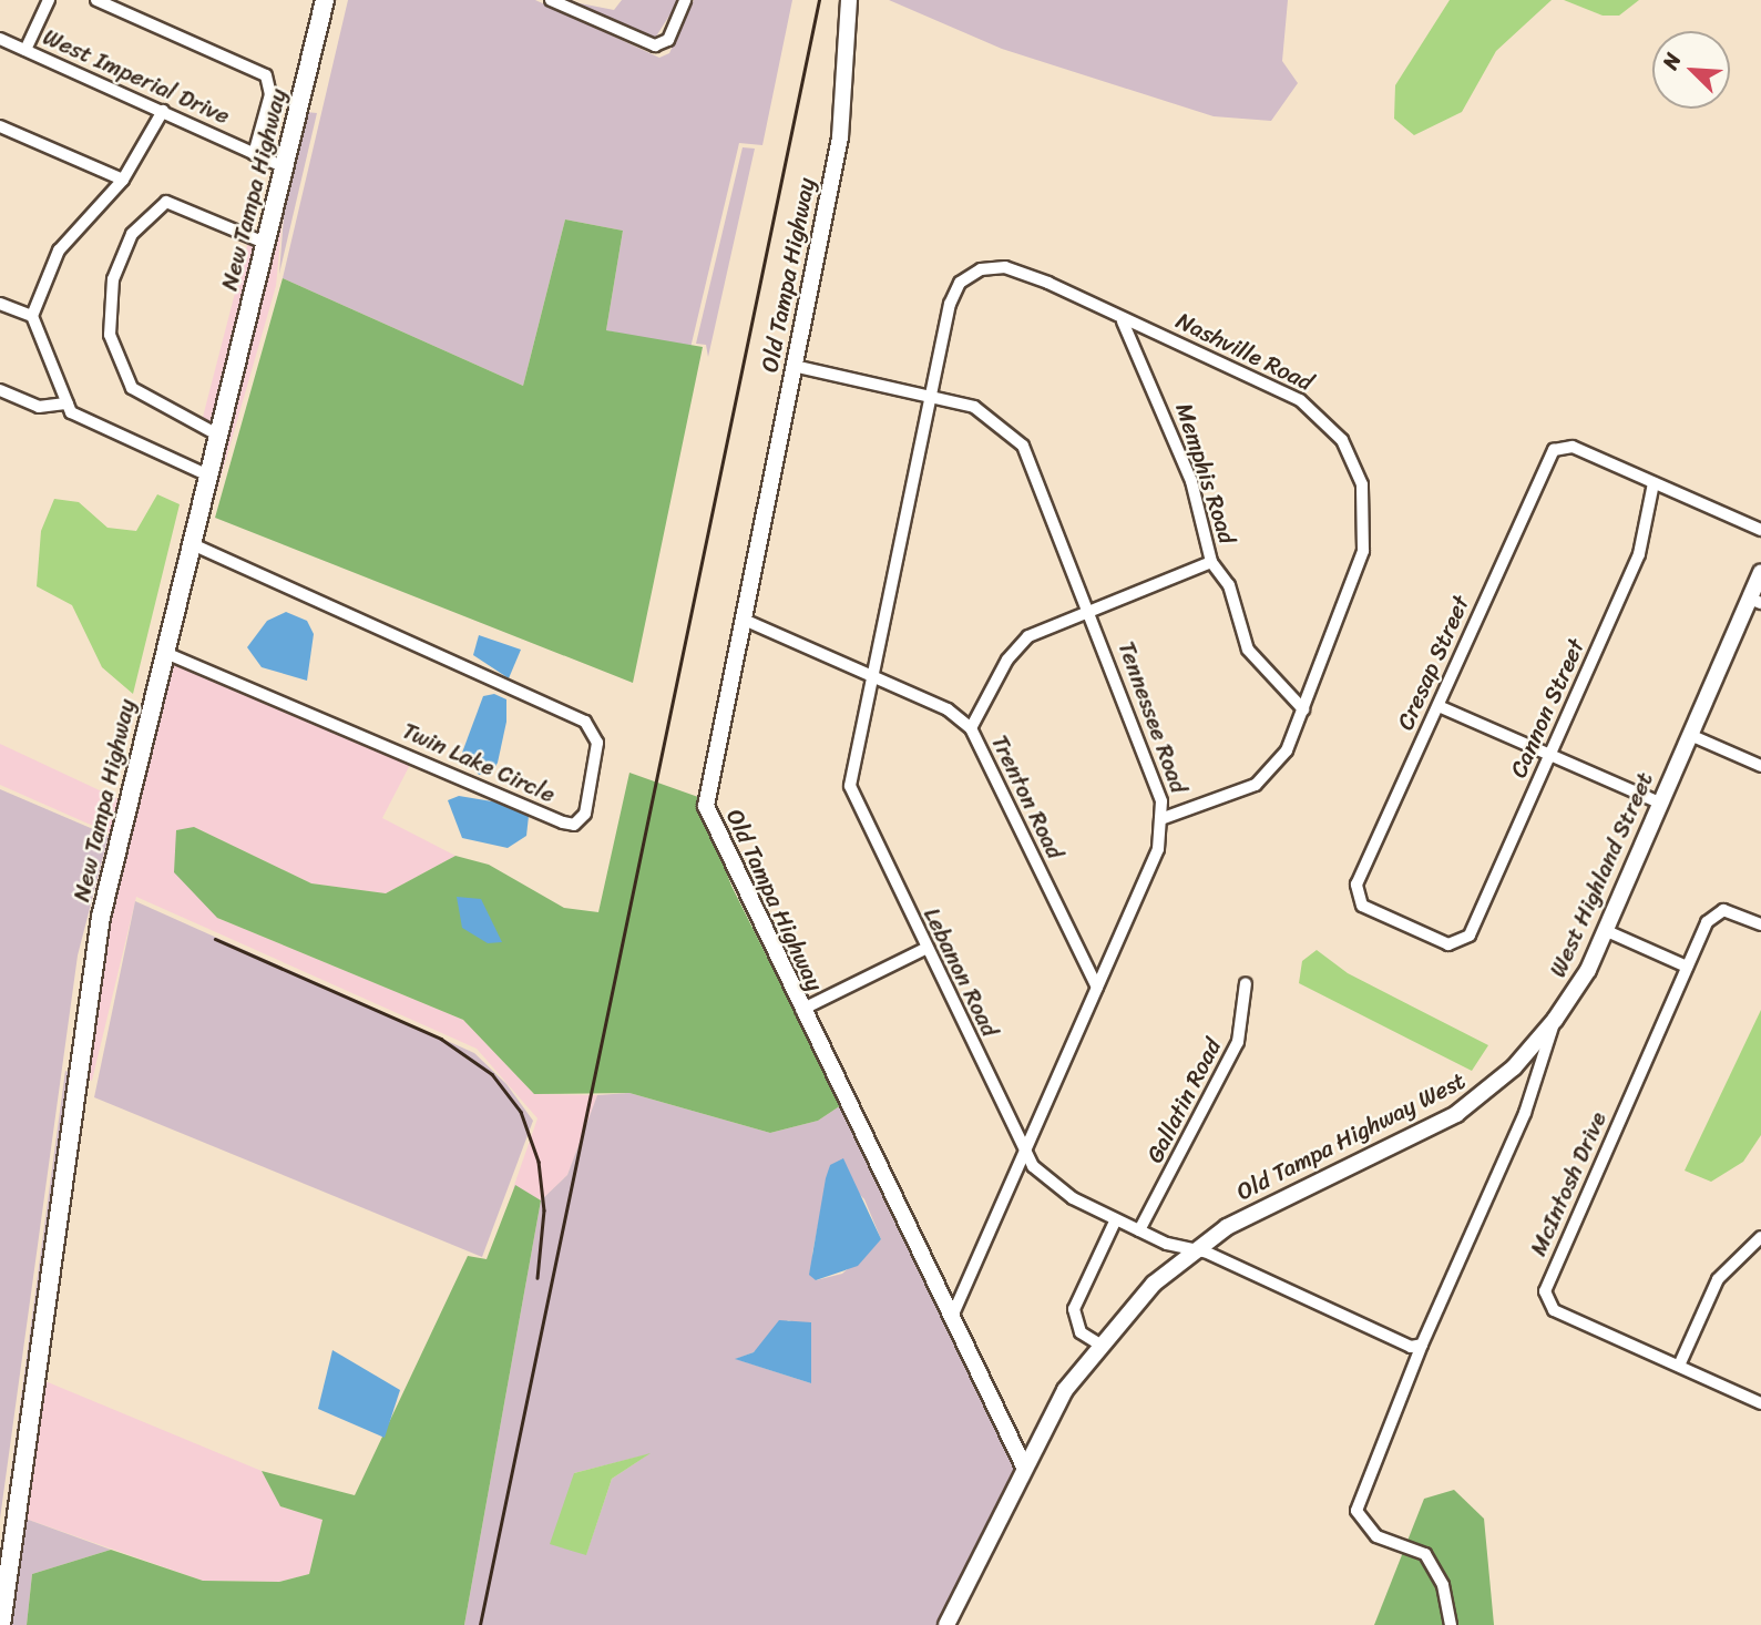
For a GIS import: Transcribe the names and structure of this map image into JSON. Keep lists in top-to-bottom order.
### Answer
{
  "streets": {
    "main road": [
      "New Tampa Highway",
      "Old Tampa Highway",
      "West Highland Street",
      "Old Tampa Highway West"
    ],
    "street": [
      "West Imperial Drive",
      "Nashville Road",
      "Memphis Road",
      "Cresap Street",
      "Cannon Street",
      "Tennessee Road",
      "Twin Lake Circle",
      "Trenton Road",
      "Lebanon Road",
      "Gallatin Road",
      "McIntosh Drive"
    ]
  },
  "crossings": [
    ["West Imperial Drive", "New Tampa Highway"],
    ["New Tampa Highway", "Twin Lake Circle"],
    ["Old Tampa Highway", "Tennessee Road"],
    ["Old Tampa Highway", "Trenton Road"],
    ["Old Tampa Highway", "Old Tampa Highway West"],
    ["Nashville Road", "Memphis Road"],
    ["Nashville Road", "Tennessee Road"],
    ["Nashville Road", "Lebanon Road"],
    ["Cresap Street", "Cannon Street"],
    ["Tennessee Road", "Trenton Road"],
    ["Tennessee Road", "Lebanon Road"],
    ["Trenton Road", "Lebanon Road"],
    ["West Highland Street", "Lebanon Road"],
    ["West Highland Street", "Old Tampa Highway West"],
    ["Lebanon Road", "Gallatin Road"],
    ["Lebanon Road", "Old Tampa Highway West"]
  ],
  "north": "top left"
}
